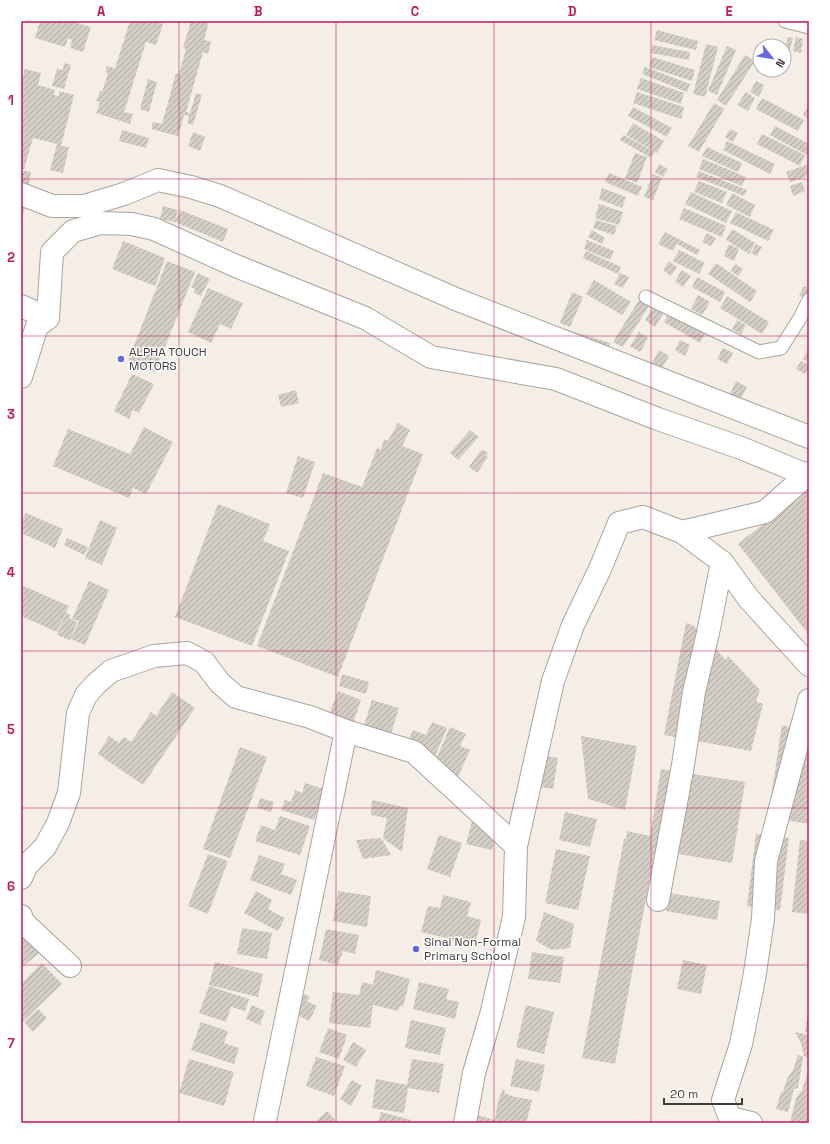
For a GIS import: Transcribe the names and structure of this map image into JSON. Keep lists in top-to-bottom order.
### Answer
{
  "places": ["ALPHA TOUCH MOTORS", "Sinai Non-Formal Primary School"],
  "scale_bar": "20 m",
  "north": "bottom right",
  "grid": {
    "columns": [
      "A",
      "B",
      "C",
      "D",
      "E"
    ],
    "rows": [
      "1",
      "2",
      "3",
      "4",
      "5",
      "6",
      "7"
    ]
  }
}
